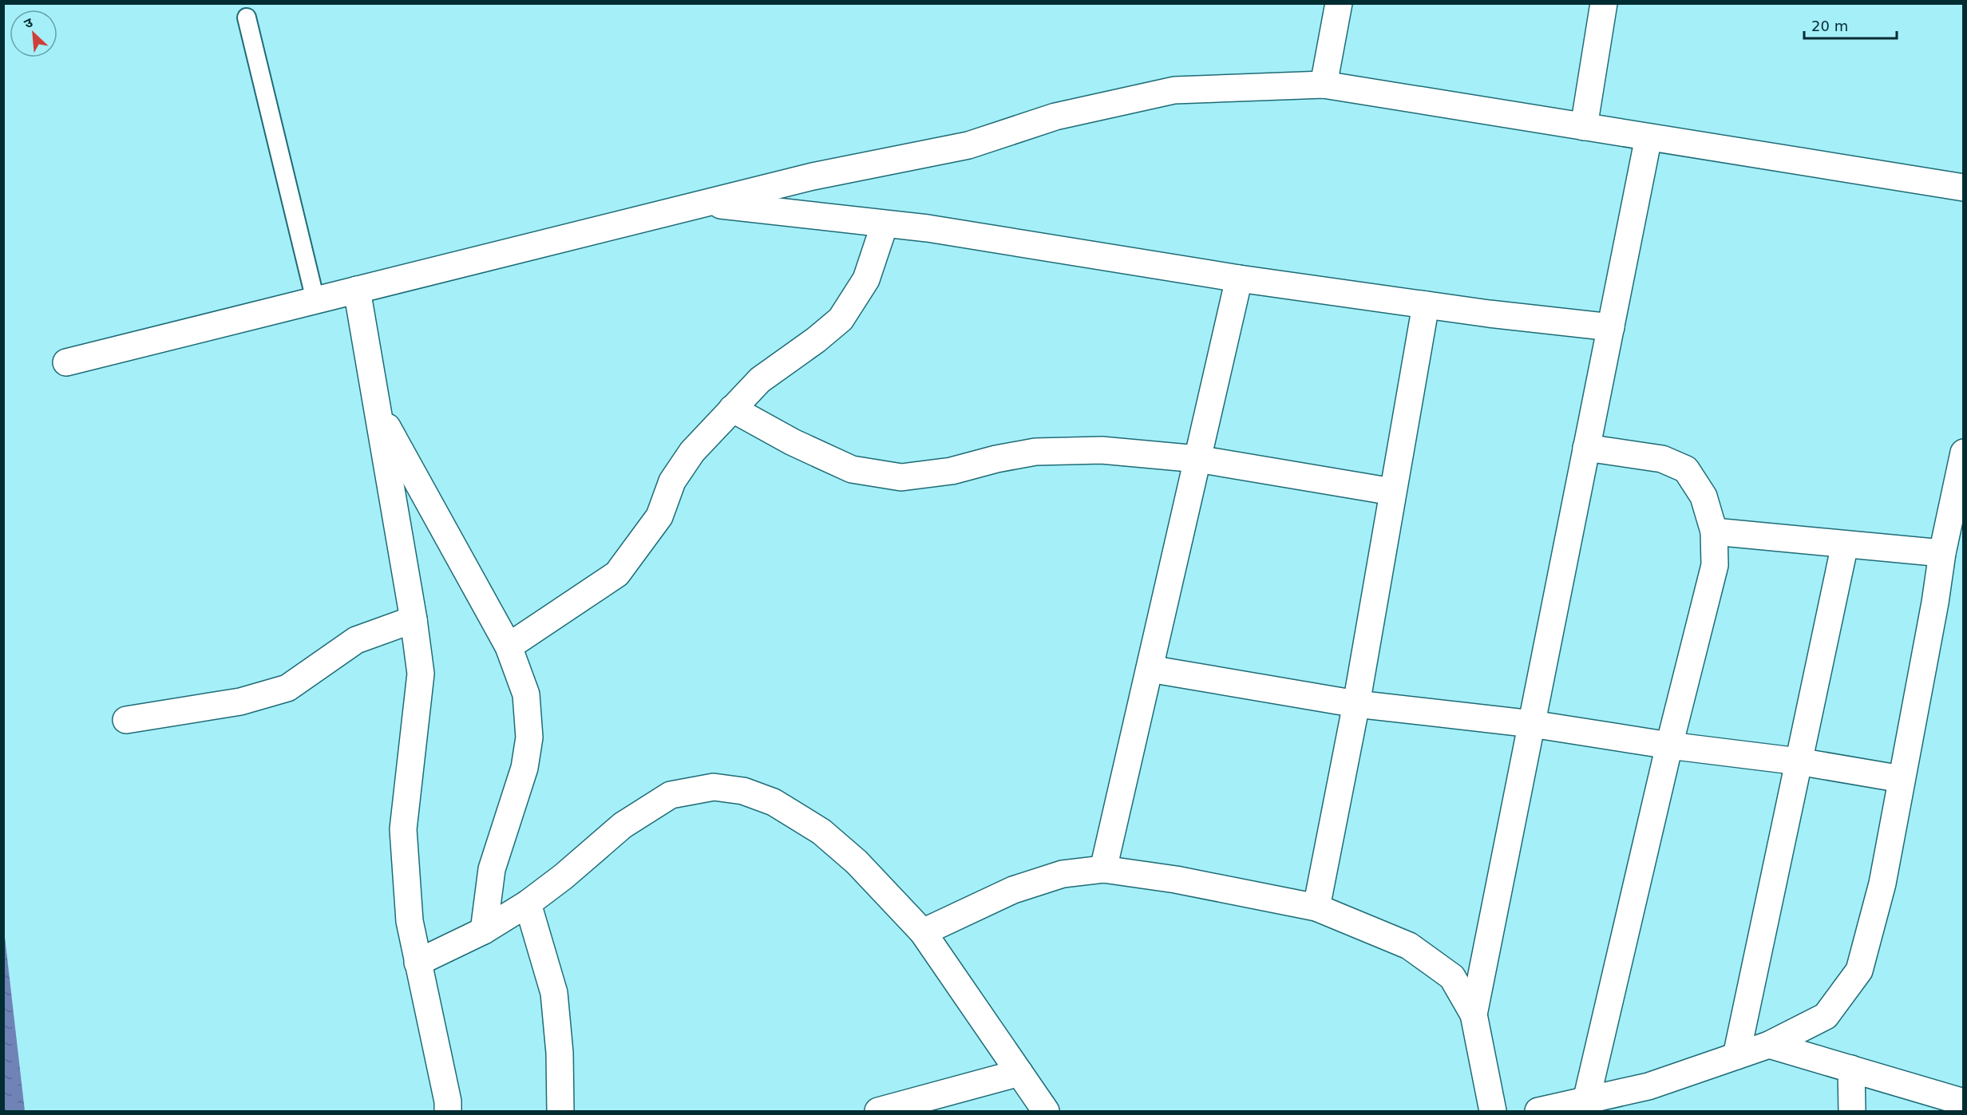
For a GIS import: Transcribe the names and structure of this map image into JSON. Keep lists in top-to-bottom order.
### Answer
{
  "scale_bar": "20 m",
  "north": "top left"
}
